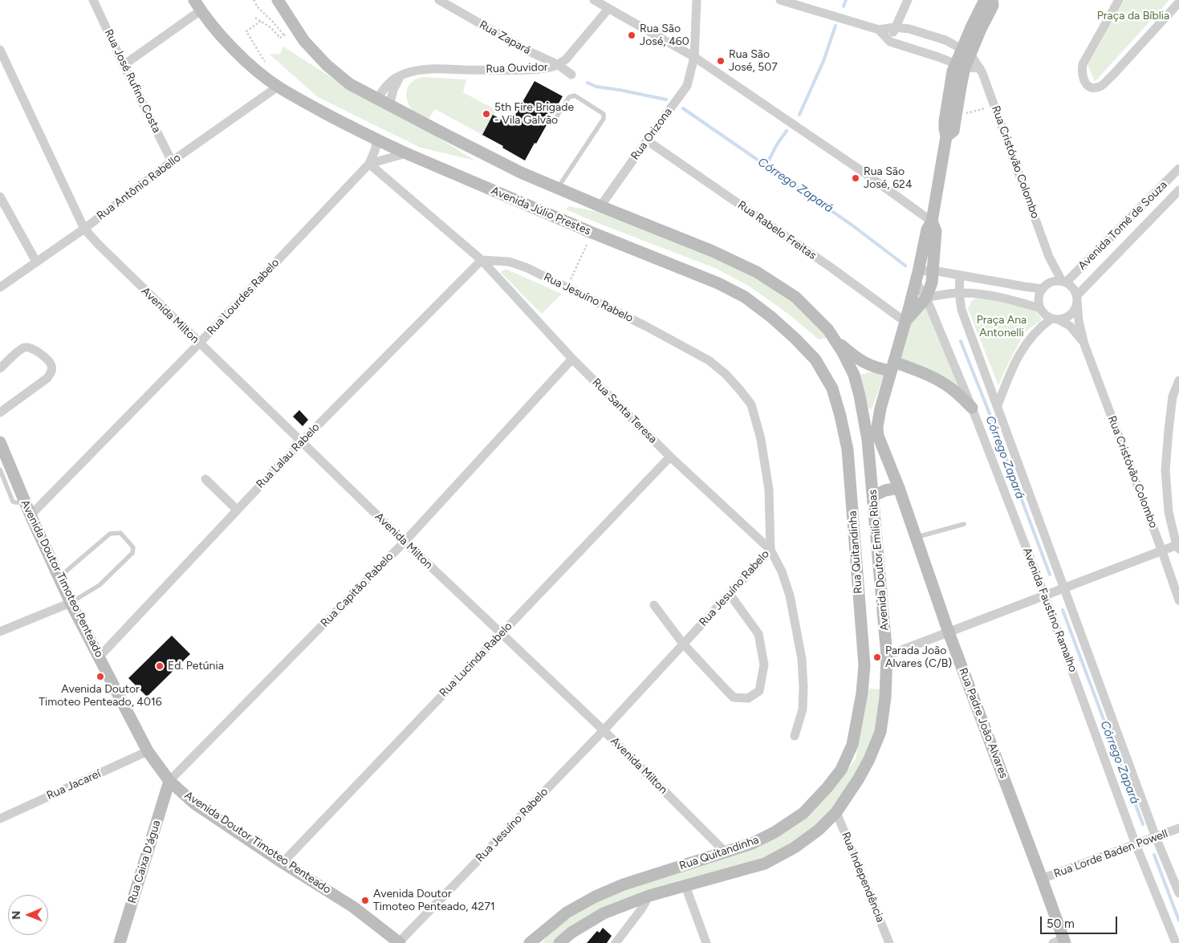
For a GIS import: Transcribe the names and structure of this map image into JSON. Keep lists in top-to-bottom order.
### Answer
{
  "streets": {
    "main road": [
      "Avenida Júlio Prestes",
      "Rua Quitandinha",
      "Avenida Doutor Emilio Ribas",
      "Avenida Doutor Timoteo Penteado",
      "Rua Padre João Alvares",
      "Rua Caixa D'água"
    ],
    "street": [
      "Rua Zapará",
      "Rua Ouvidor",
      "Rua José Rufino Costa",
      "Rua Orizona",
      "Rua Cristóvão Colombo",
      "Rua Antônio Rabello",
      "Avenida Tomé de Souza",
      "Rua Rabelo Freitas",
      "Rua Lourdes Rabelo",
      "Rua Jesuíno Rabelo",
      "Avenida Milton",
      "Rua Santa Teresa",
      "Rua Lalau Rabelo",
      "Rua Capitão Rabelo",
      "Avenida Faustino Ramalho",
      "Rua Lucinda Rabelo",
      "Rua Jacareí",
      "Rua Lorde Baden Powell",
      "Rua Independência"
    ]
  },
  "crossings": [
    ["Rua Zapará", "Rua Ouvidor"],
    ["Rua José Rufino Costa", "Rua Antônio Rabello"],
    ["Rua Orizona", "Rua Rabelo Freitas"],
    ["Rua Cristóvão Colombo", "Avenida Tomé de Souza"],
    ["Rua Cristóvão Colombo", "Avenida Doutor Emilio Ribas"],
    ["Rua Antônio Rabello", "Avenida Júlio Prestes"],
    ["Rua Antônio Rabello", "Avenida Milton"],
    ["Avenida Júlio Prestes", "Rua Lourdes Rabelo"],
    ["Avenida Júlio Prestes", "Rua Quitandinha"],
    ["Rua Rabelo Freitas", "Avenida Doutor Emilio Ribas"],
    ["Rua Lourdes Rabelo", "Avenida Milton"],
    ["Rua Lourdes Rabelo", "Rua Santa Teresa"],
    ["Rua Lourdes Rabelo", "Avenida Doutor Timoteo Penteado"],
    ["Rua Jesuíno Rabelo", "Avenida Milton"],
    ["Rua Jesuíno Rabelo", "Rua Santa Teresa"],
    ["Rua Jesuíno Rabelo", "Rua Lalau Rabelo"],
    ["Rua Jesuíno Rabelo", "Avenida Doutor Timoteo Penteado"],
    ["Avenida Milton", "Rua Lalau Rabelo"],
    ["Avenida Milton", "Rua Quitandinha"],
    ["Avenida Milton", "Rua Capitão Rabelo"],
    ["Avenida Milton", "Rua Lucinda Rabelo"],
    ["Rua Santa Teresa", "Rua Lalau Rabelo"],
    ["Rua Santa Teresa", "Rua Capitão Rabelo"],
    ["Rua Santa Teresa", "Rua Lucinda Rabelo"],
    ["Rua Lalau Rabelo", "Avenida Doutor Timoteo Penteado"],
    ["Avenida Doutor Emilio Ribas", "Avenida Faustino Ramalho"],
    ["Avenida Doutor Emilio Ribas", "Rua Padre João Alvares"],
    ["Avenida Doutor Emilio Ribas", "Rua Independência"],
    ["Avenida Doutor Timoteo Penteado", "Rua Capitão Rabelo"],
    ["Avenida Doutor Timoteo Penteado", "Rua Lucinda Rabelo"],
    ["Avenida Doutor Timoteo Penteado", "Rua Jacareí"],
    ["Avenida Doutor Timoteo Penteado", "Rua Caixa D'água"],
    ["Rua Capitão Rabelo", "Rua Caixa D'água"],
    ["Avenida Faustino Ramalho", "Rua Lorde Baden Powell"],
    ["Rua Padre João Alvares", "Rua Lorde Baden Powell"]
  ],
  "water": ["Córrego Zapará"],
  "parks": ["Praça da Bíblia", "Praça Ana Antonelli"],
  "places": [
    "Rua São José, 460",
    "Rua São José, 507",
    "5th Fire Brigade - Vila Galvão",
    "Rua São José, 624",
    "Parada João Alvares (C/B)",
    "Ed. Petúnia",
    "Avenida Doutor Timoteo Penteado, 4016",
    "Avenida Doutor Timoteo Penteado, 4271"
  ],
  "scale_bar": "50 m",
  "north": "left"
}
